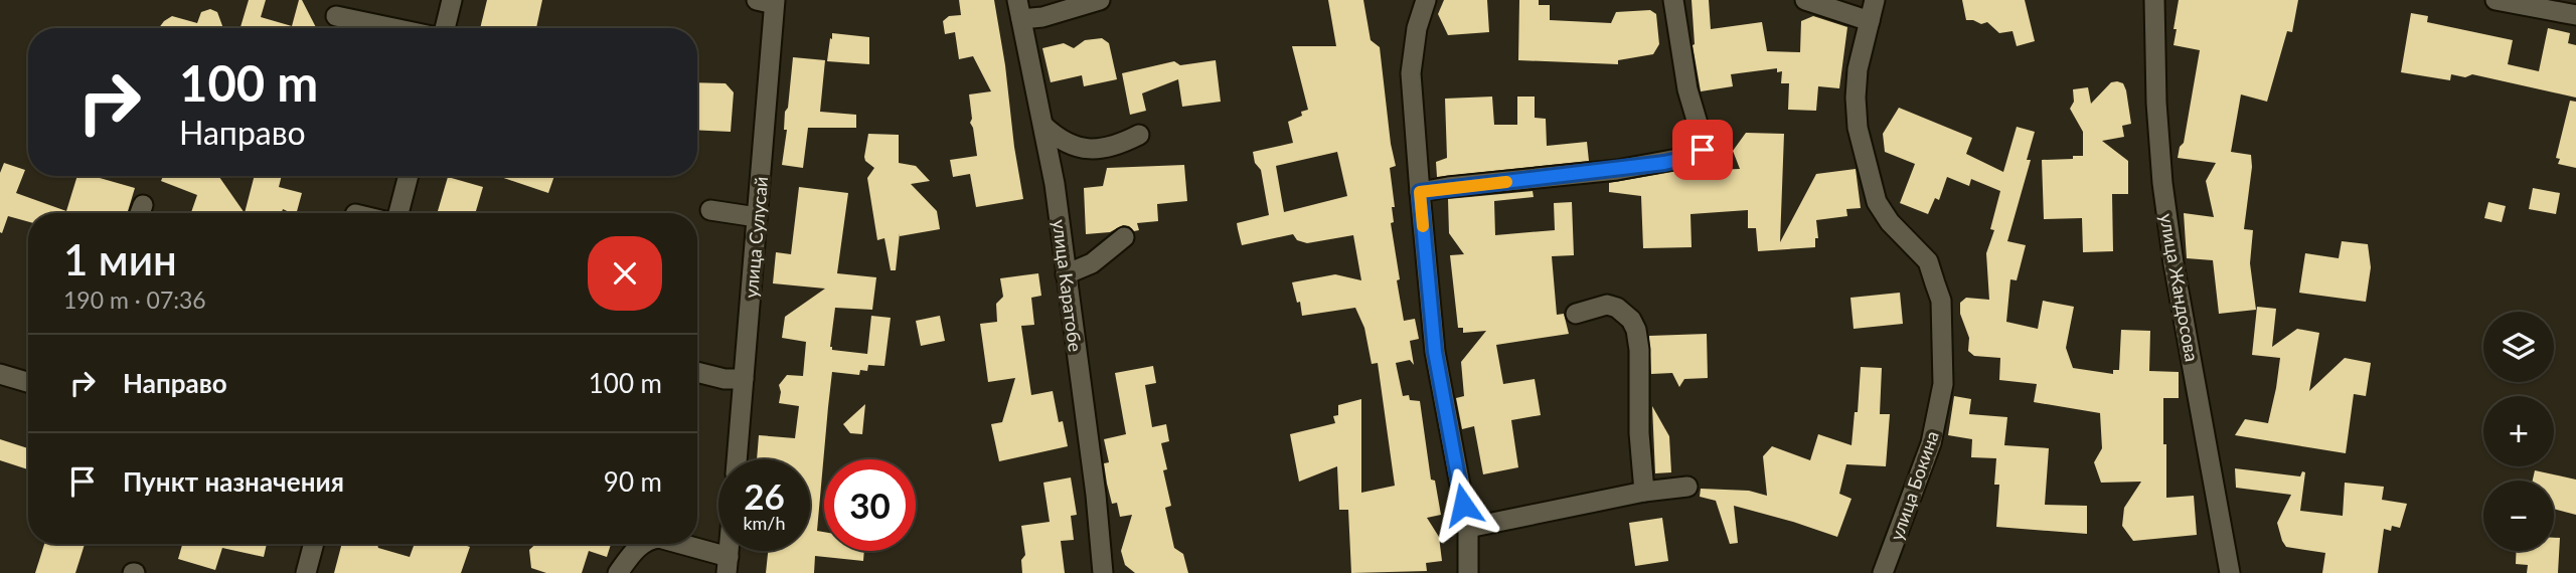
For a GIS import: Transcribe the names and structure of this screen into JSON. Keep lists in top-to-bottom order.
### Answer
{
  "streets": {
    "street": [
      "улица Сулусай",
      "улица Каратобе",
      "улица Жандосова",
      "улица Бокина"
    ]
  },
  "page": {
    "turn": ["100 m", "Направо"],
    "heading": ["1 мин", "190 m · 07:36"],
    "map_buttons": ["+", "−"],
    "list": [
      {
        "name": "Направо",
        "value": "100 m"
      },
      {
        "name": "Пункт назначения",
        "value": "90 m"
      }
    ],
    "speed": "26 km/h",
    "limit": "30"
  }
}
